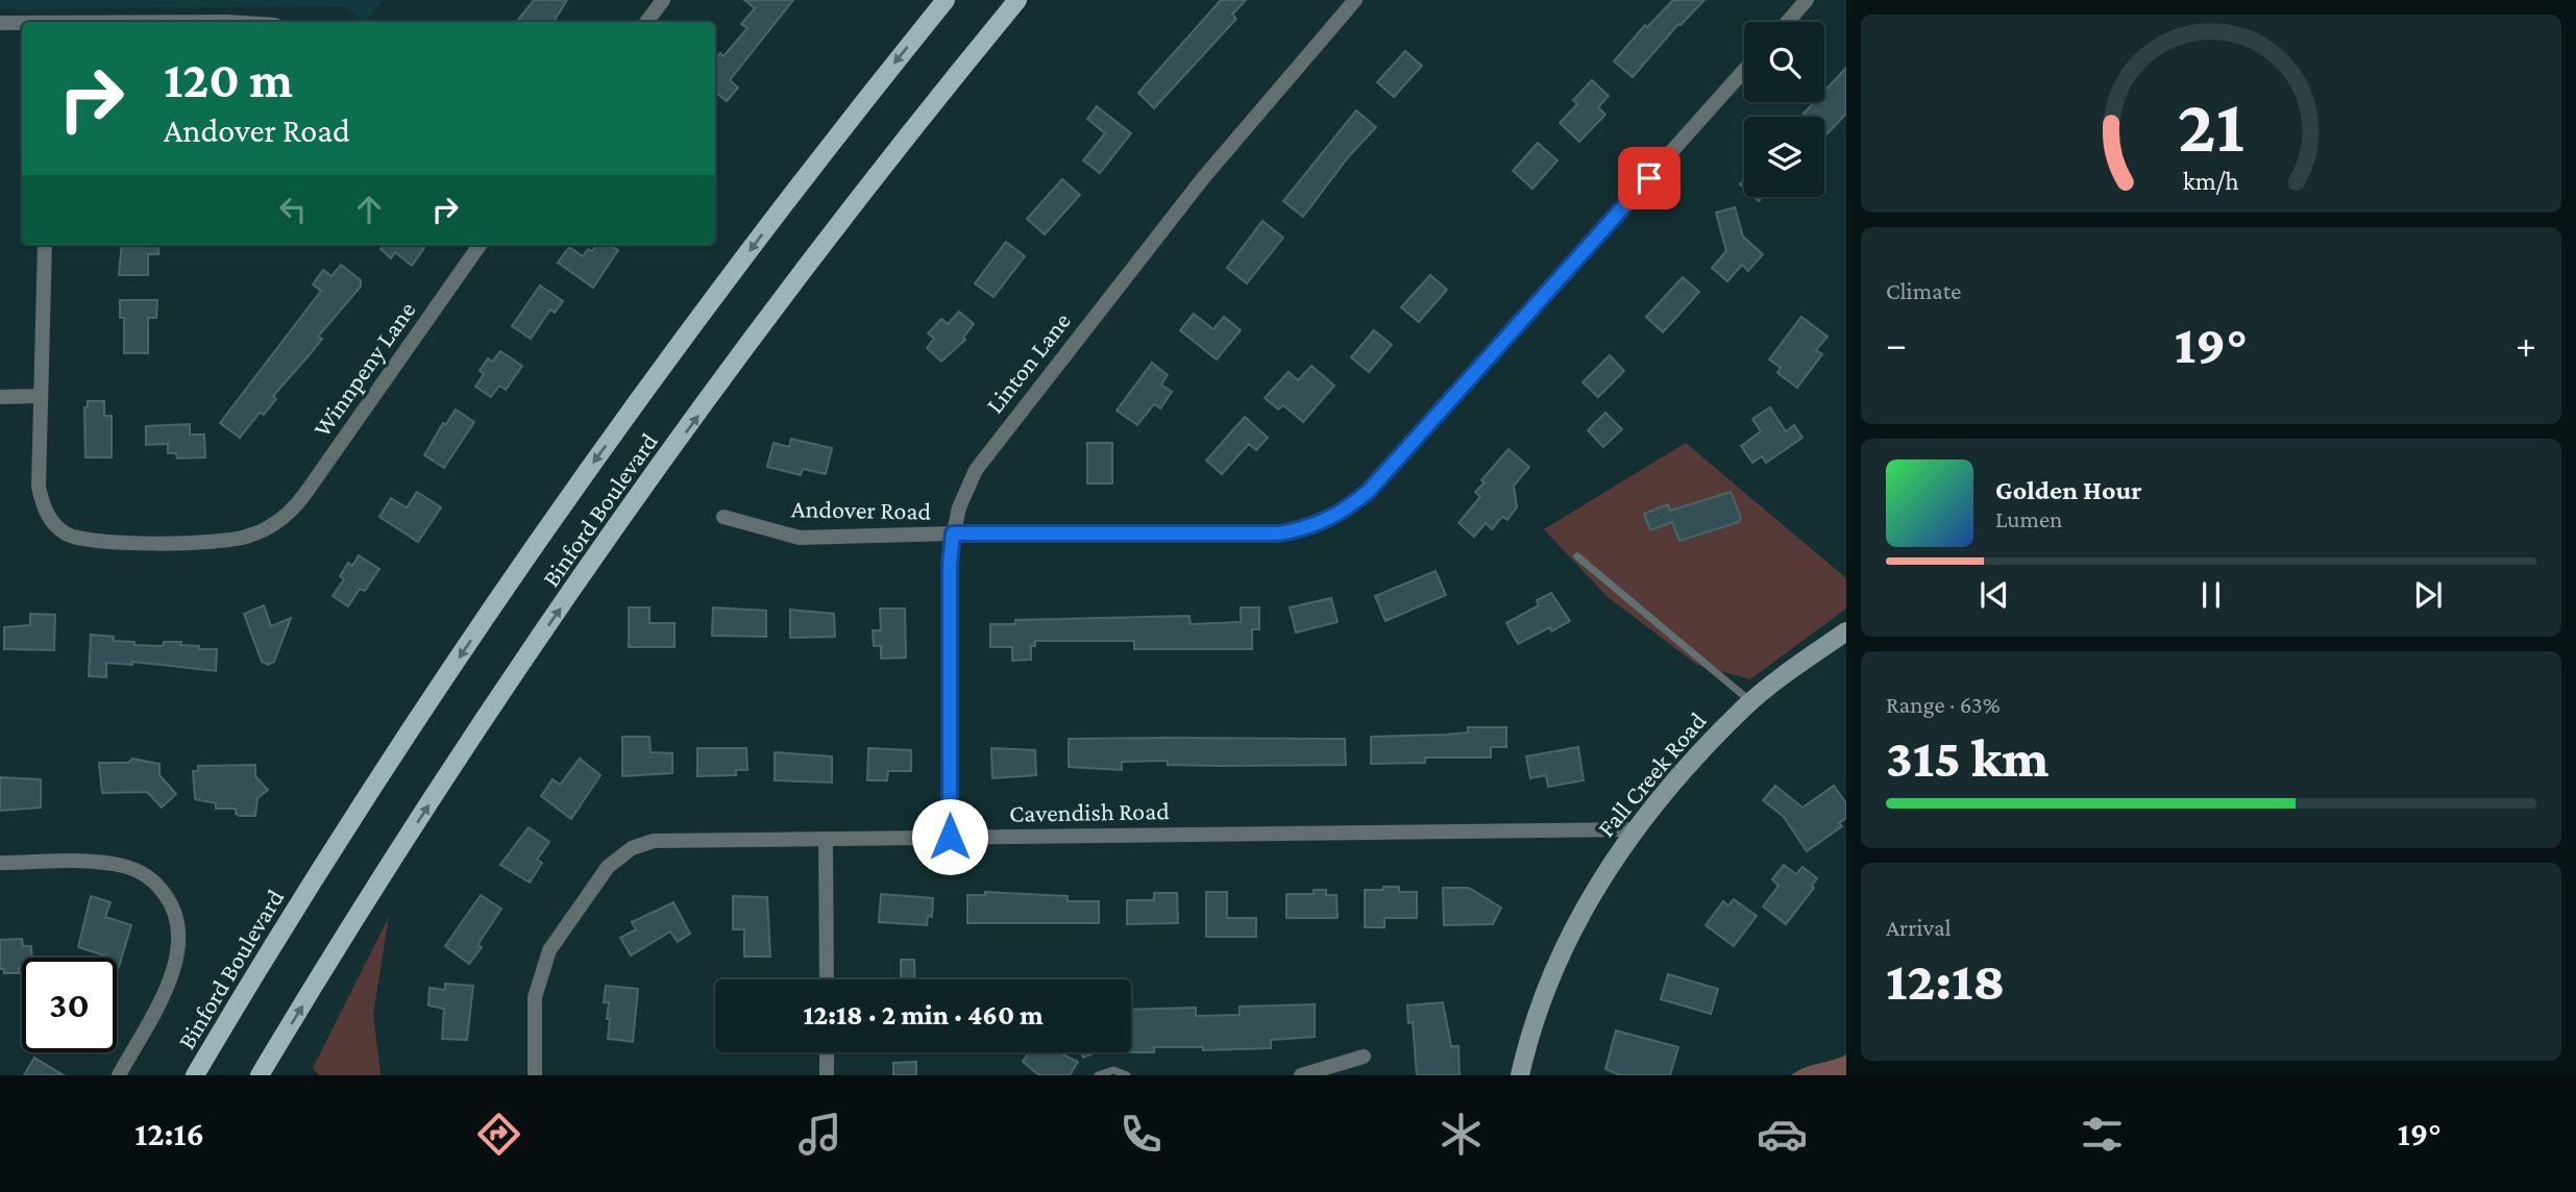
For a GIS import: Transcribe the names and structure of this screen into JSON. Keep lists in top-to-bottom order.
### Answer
{
  "streets": {
    "main road": ["Binford Boulevard", "Fall Creek Road"],
    "street": [
      "Linton Lane",
      "Winnpeny Lane",
      "Andover Road",
      "Cavendish Road"
    ]
  },
  "crossings": [
    ["Linton Lane", "Andover Road"],
    ["Linton Lane", "Cavendish Road"],
    ["Fall Creek Road", "Cavendish Road"]
  ],
  "page": {
    "turn": ["120 m", "Andover Road"],
    "tile": [
      "Climate",
      ["Range · 63%", "315 km"],
      ["Arrival", "12:18"]
    ],
    "heat": ["−", "19°", "+"],
    "song": ["Golden Hour", "Lumen"],
    "limit": "30",
    "trip": "12:18 · 2 min · 460 m",
    "tabs": ["12:16", "19°"],
    "gauge": ["21", "km/h"]
  }
}
